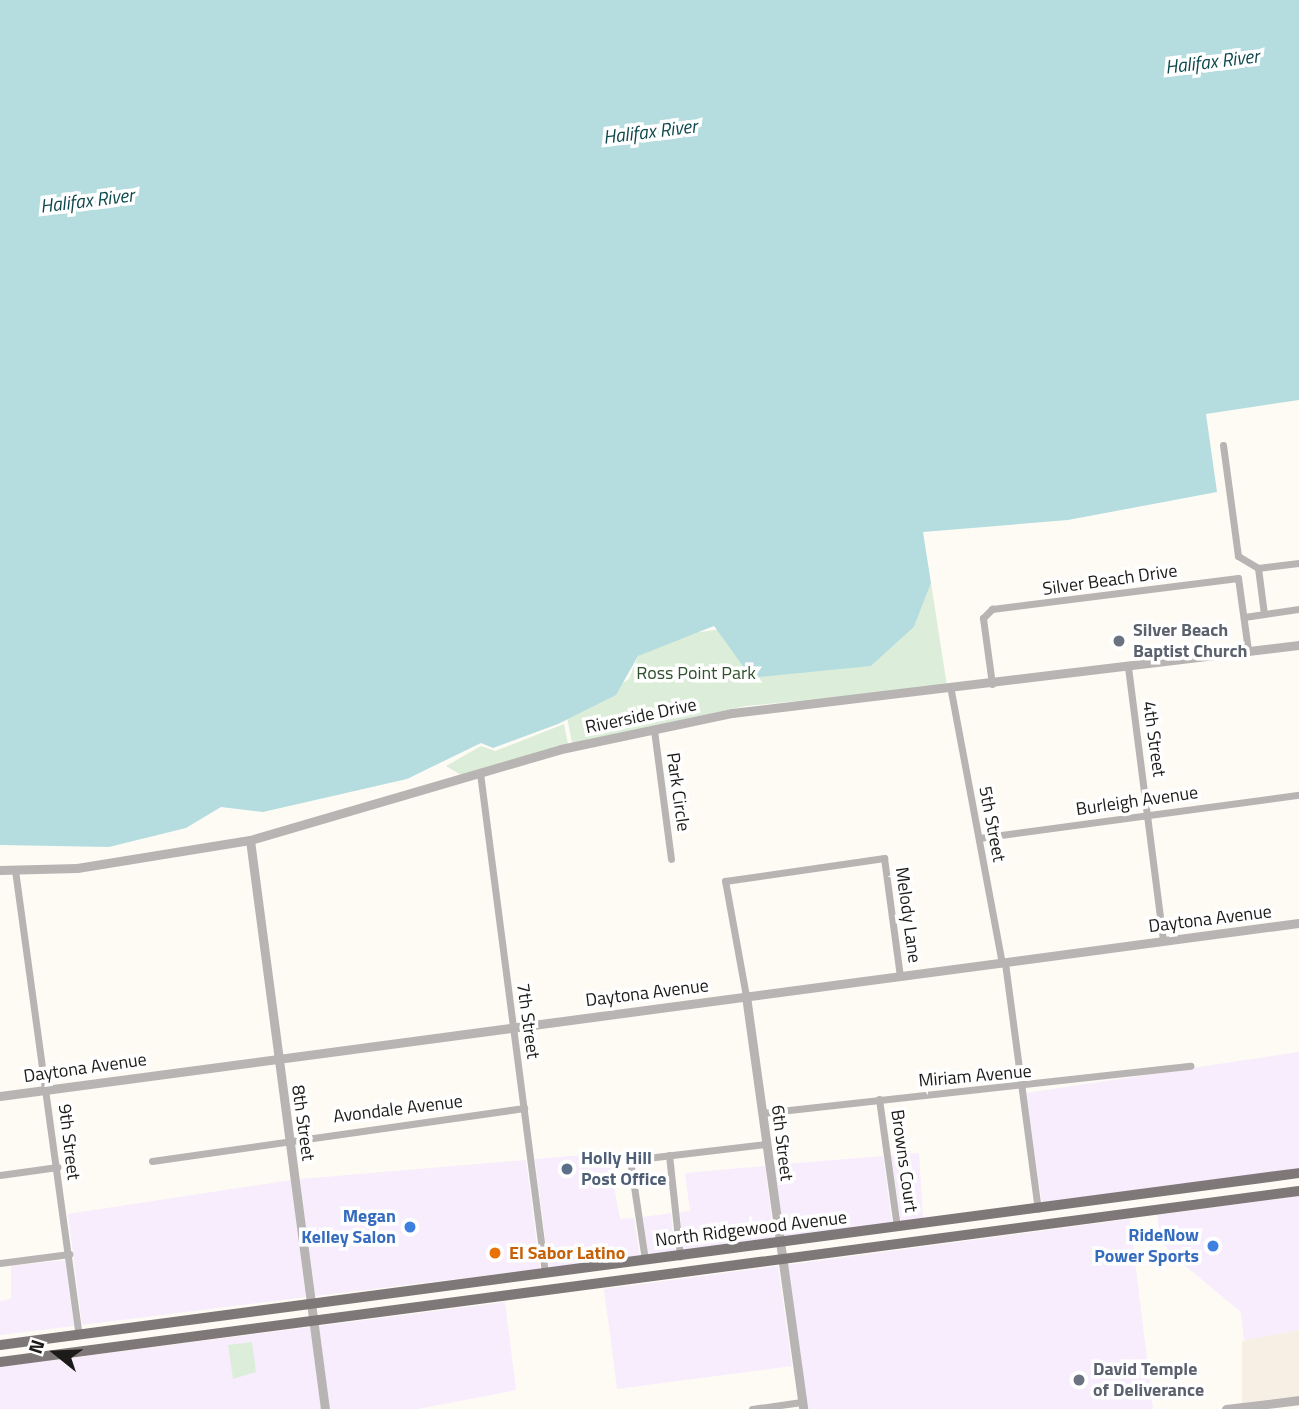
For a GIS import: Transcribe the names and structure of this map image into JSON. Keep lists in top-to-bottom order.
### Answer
{
  "streets": {
    "main road": ["North Ridgewood Avenue"],
    "street": [
      "Silver Beach Drive",
      "Riverside Drive",
      "4th Street",
      "Park Circle",
      "Burleigh Avenue",
      "5th Street",
      "Melody Lane",
      "Daytona Avenue",
      "7th Street",
      "Miriam Avenue",
      "Avondale Avenue",
      "8th Street",
      "9th Street",
      "6th Street",
      "Browns Court"
    ]
  },
  "crossings": [
    ["Silver Beach Drive", "Riverside Drive"],
    ["Riverside Drive", "4th Street"],
    ["Riverside Drive", "Park Circle"],
    ["Riverside Drive", "5th Street"],
    ["Riverside Drive", "7th Street"],
    ["Riverside Drive", "8th Street"],
    ["Riverside Drive", "9th Street"],
    ["4th Street", "Burleigh Avenue"],
    ["4th Street", "Daytona Avenue"],
    ["Burleigh Avenue", "5th Street"],
    ["5th Street", "Daytona Avenue"],
    ["5th Street", "Miriam Avenue"],
    ["5th Street", "North Ridgewood Avenue"],
    ["Melody Lane", "Daytona Avenue"],
    ["Melody Lane", "6th Street"],
    ["Daytona Avenue", "7th Street"],
    ["Daytona Avenue", "8th Street"],
    ["Daytona Avenue", "9th Street"],
    ["Daytona Avenue", "6th Street"],
    ["7th Street", "Avondale Avenue"],
    ["7th Street", "North Ridgewood Avenue"],
    ["Miriam Avenue", "6th Street"],
    ["Miriam Avenue", "Browns Court"],
    ["Avondale Avenue", "8th Street"],
    ["8th Street", "North Ridgewood Avenue"],
    ["9th Street", "North Ridgewood Avenue"],
    ["6th Street", "North Ridgewood Avenue"],
    ["Browns Court", "North Ridgewood Avenue"]
  ],
  "water": ["Halifax River"],
  "parks": ["Ross Point Park"],
  "places": [
    "Silver Beach Baptist Church",
    "Holly Hill Post Office",
    "Megan Kelley Salon",
    "RideNow Power Sports",
    "El Sabor Latino",
    "David Temple of Deliverance"
  ],
  "north": "left"
}
